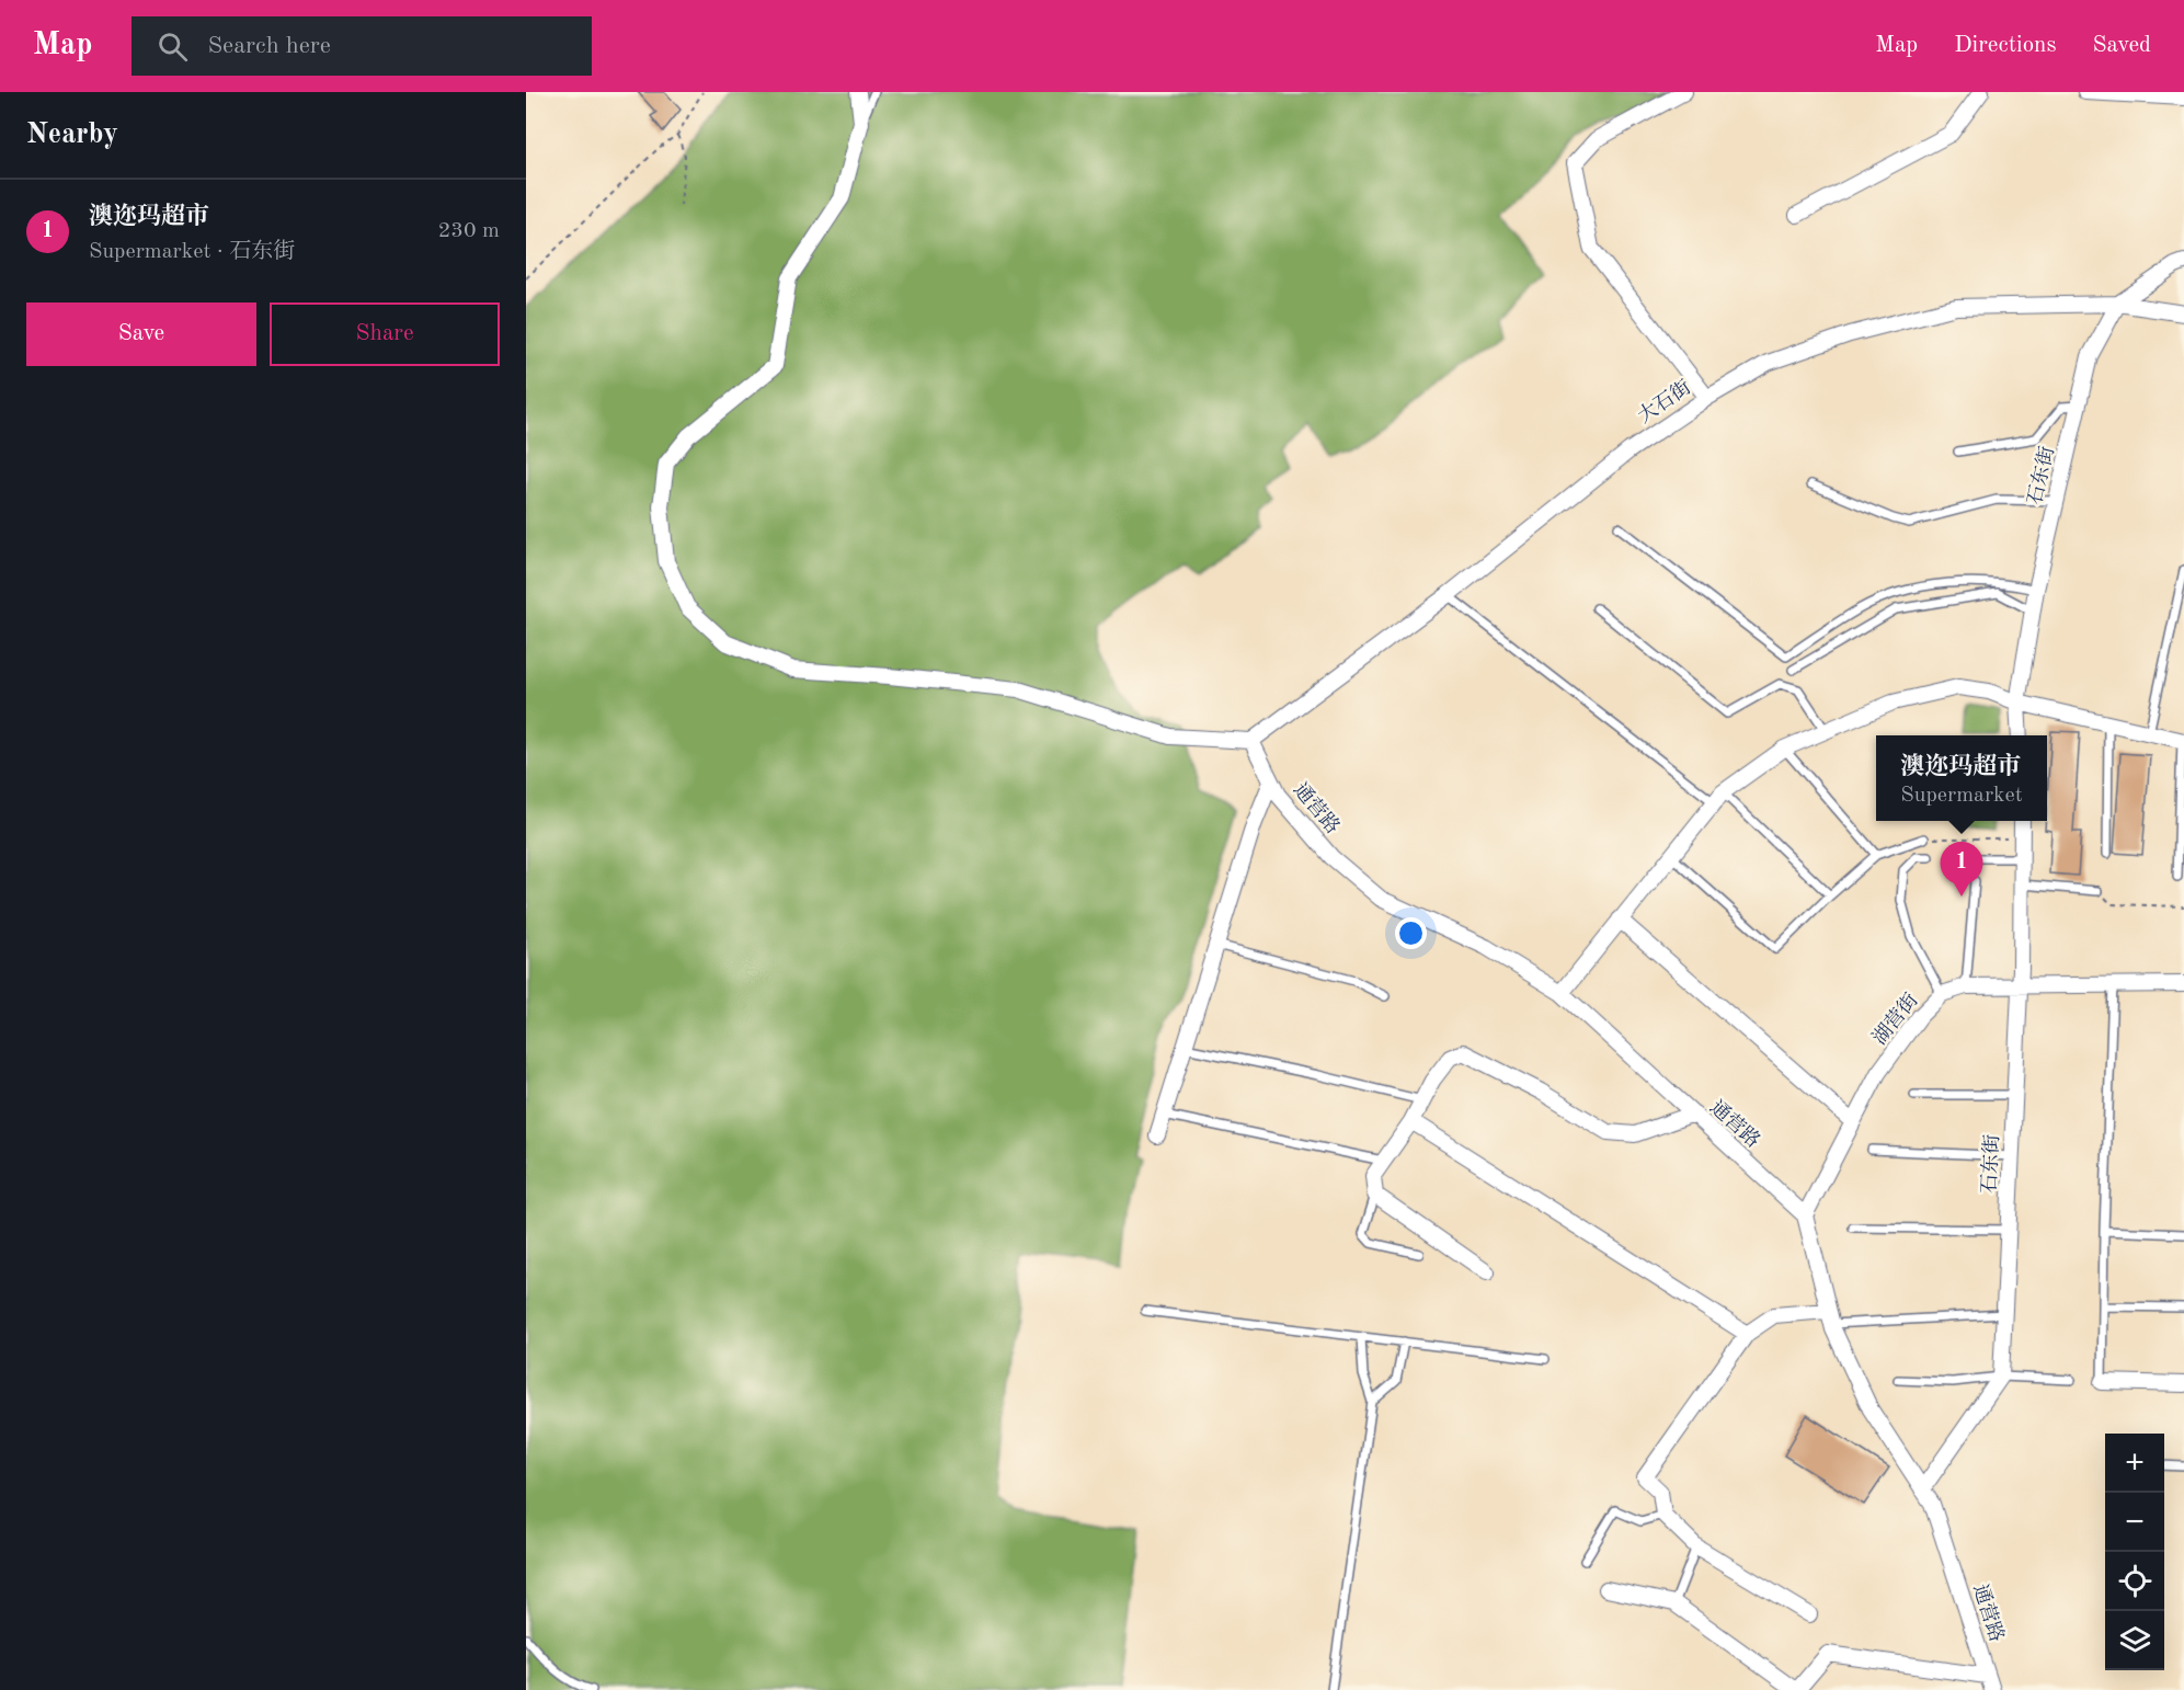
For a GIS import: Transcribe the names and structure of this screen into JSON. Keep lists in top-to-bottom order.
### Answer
{
  "streets": {
    "street": [
      "大石街",
      "石东街",
      "通营路",
      "湖营街"
    ]
  },
  "crossings": [
    ["大石街", "石东街"],
    ["大石街", "通营路"],
    ["石东街", "湖营街"],
    ["通营路", "湖营街"]
  ],
  "page": {
    "header": "Map",
    "search": "Search here",
    "nav": ["Map", "Directions", "Saved"],
    "heading": "Nearby",
    "list": [
      {
        "mark": "1",
        "name": "澳迩玛超市",
        "note": "Supermarket · 石东街",
        "value": "230 m"
      }
    ],
    "buttons": ["Save", "Share"],
    "popup": ["澳迩玛超市", "Supermarket"],
    "pins": "1",
    "map_buttons": ["+", "−"]
  }
}
